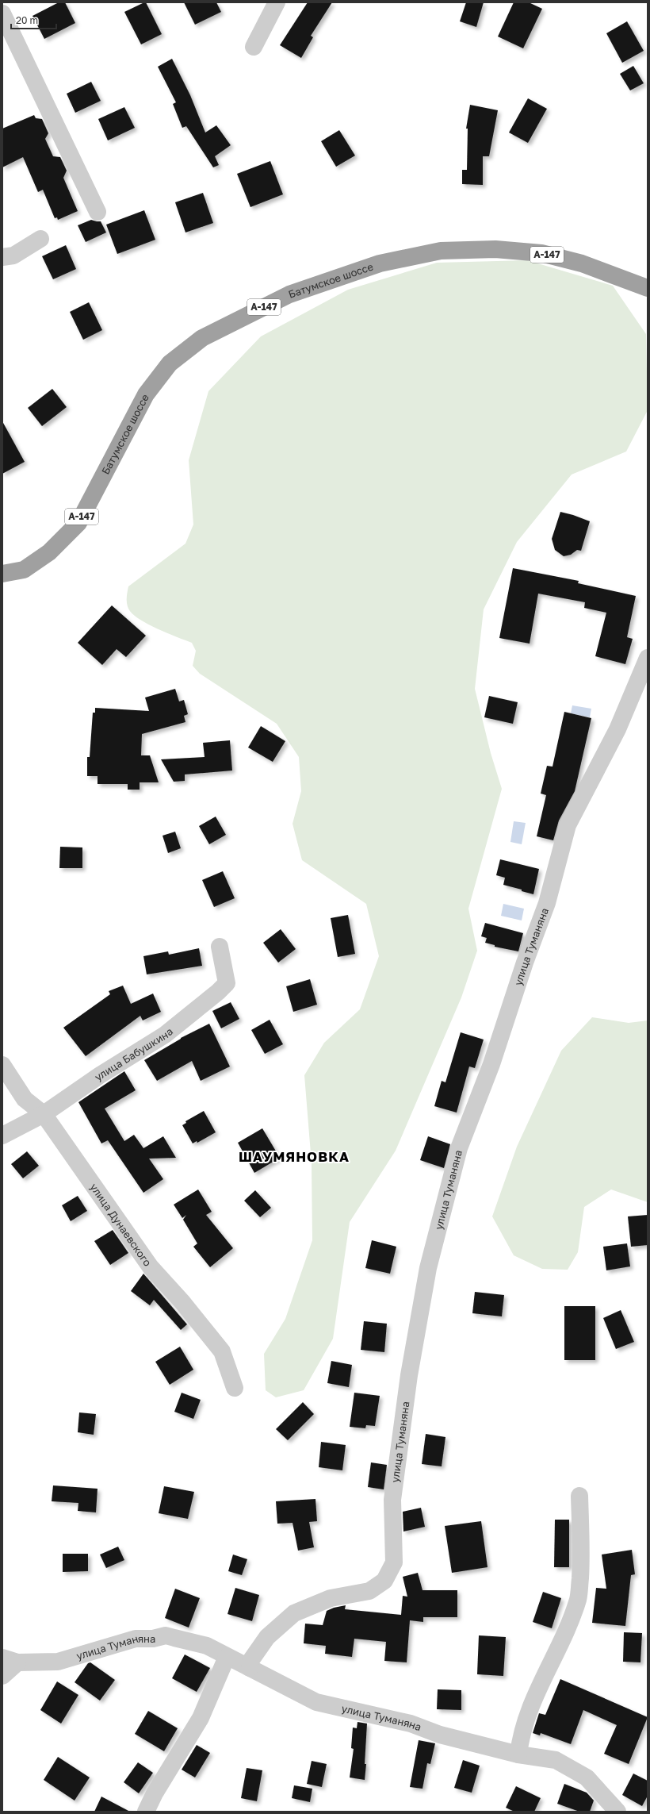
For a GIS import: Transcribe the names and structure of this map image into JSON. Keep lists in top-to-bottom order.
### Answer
{
  "streets": {
    "highway": ["А-147", "Батумское шоссе"],
    "street": ["улица Туманяна", "улица Бабушкина", "улица Дунаевского"]
  },
  "crossings": [
    ["улица Бабушкина", "улица Дунаевского"]
  ],
  "districts": ["ШАУМЯНОВКА"],
  "scale_bar": "20 m"
}
